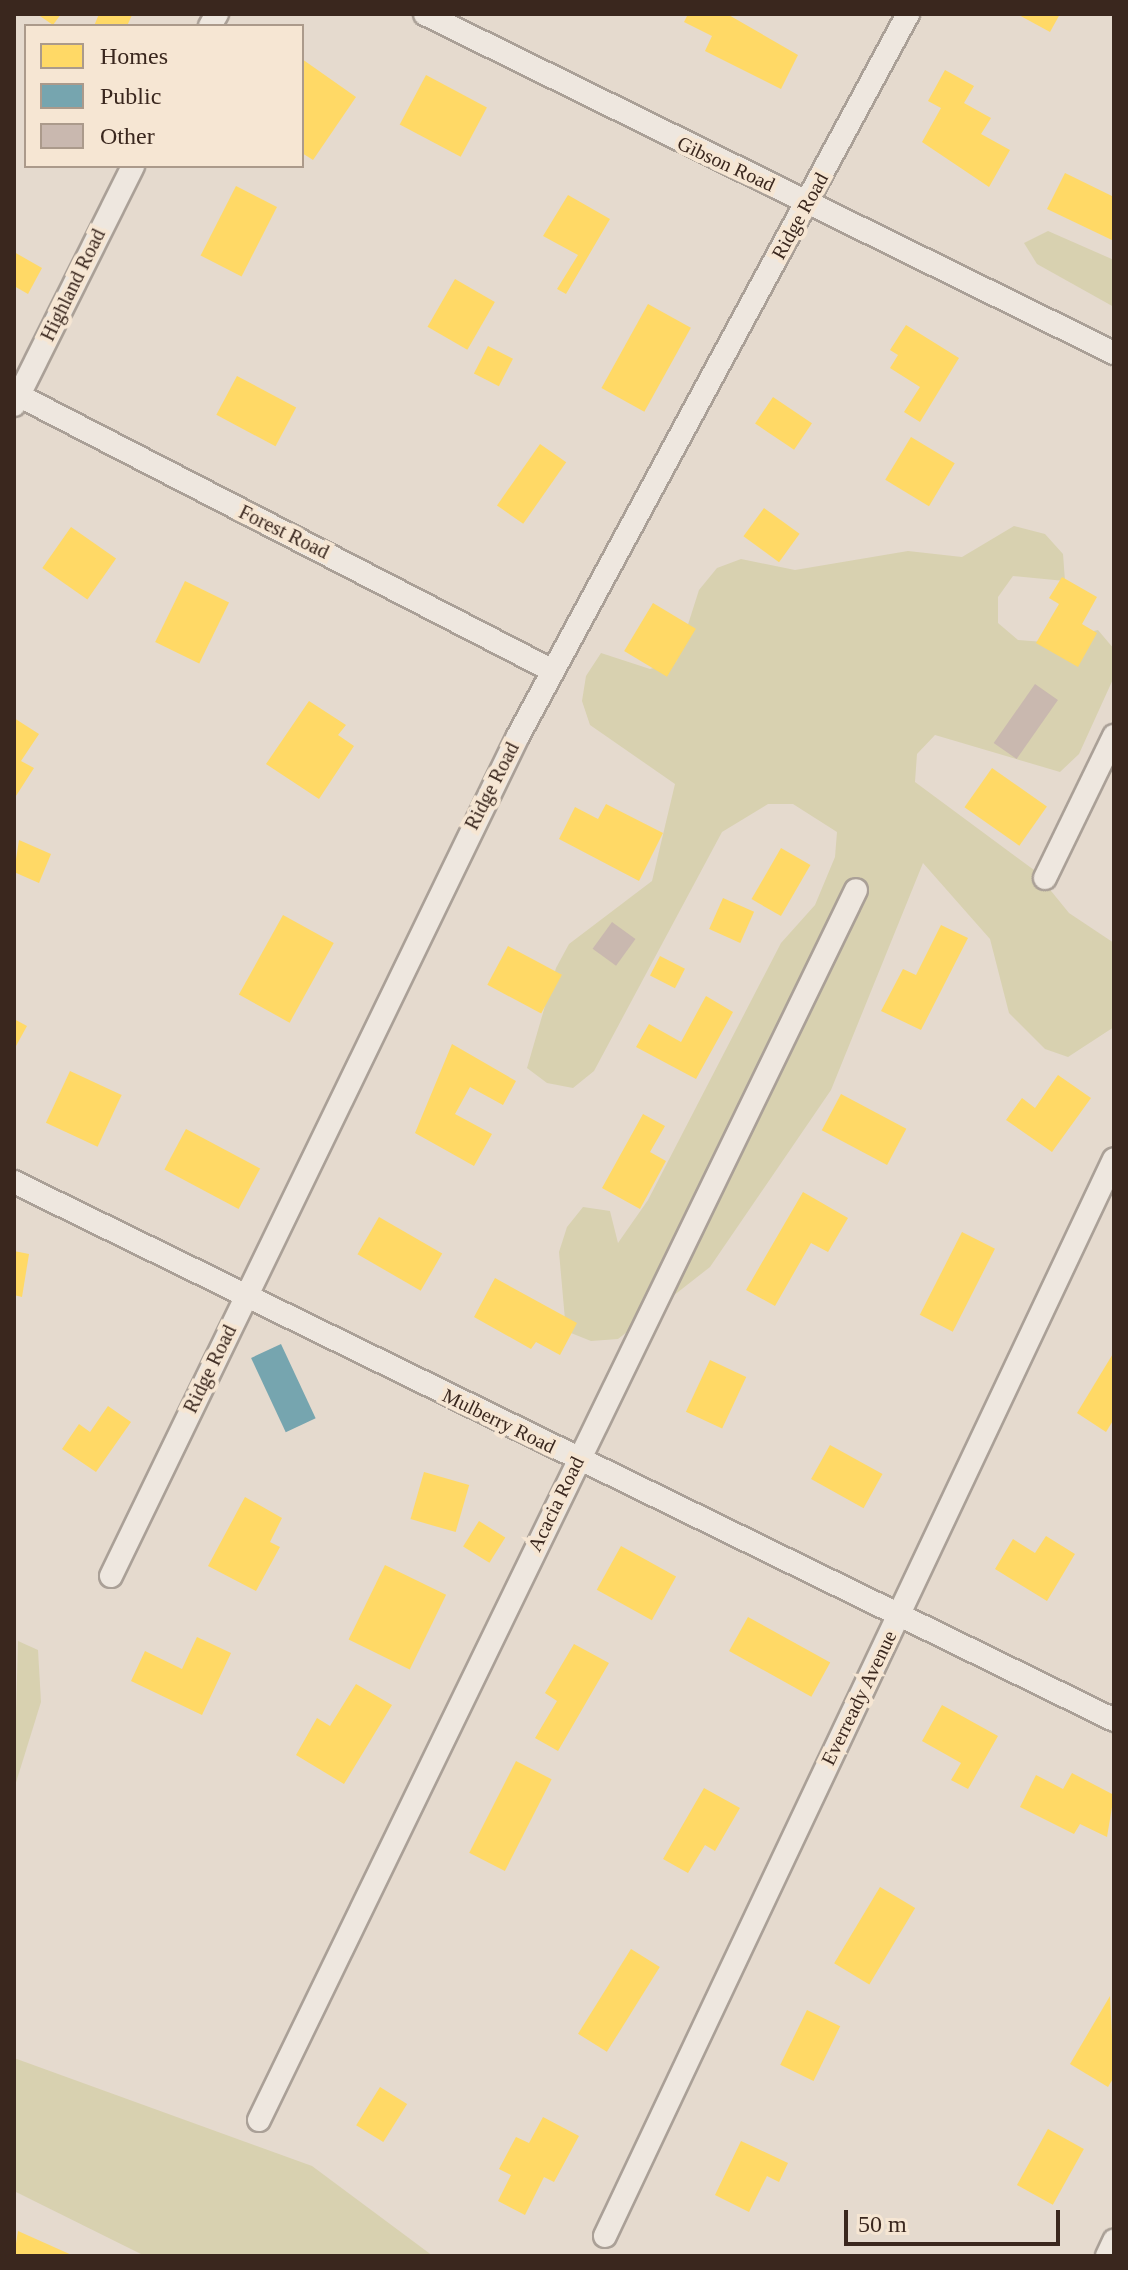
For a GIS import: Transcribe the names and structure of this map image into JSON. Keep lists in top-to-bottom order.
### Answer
{
  "streets": {
    "street": [
      "Gibson Road",
      "Ridge Road",
      "Highland Road",
      "Forest Road",
      "Mulberry Road",
      "Acacia Road",
      "Everready Avenue"
    ]
  },
  "crossings": [
    ["Gibson Road", "Ridge Road"],
    ["Ridge Road", "Forest Road"],
    ["Ridge Road", "Mulberry Road"],
    ["Highland Road", "Forest Road"],
    ["Mulberry Road", "Acacia Road"],
    ["Mulberry Road", "Everready Avenue"]
  ],
  "legend": ["Homes", "Public", "Other"],
  "scale_bar": "50 m"
}
